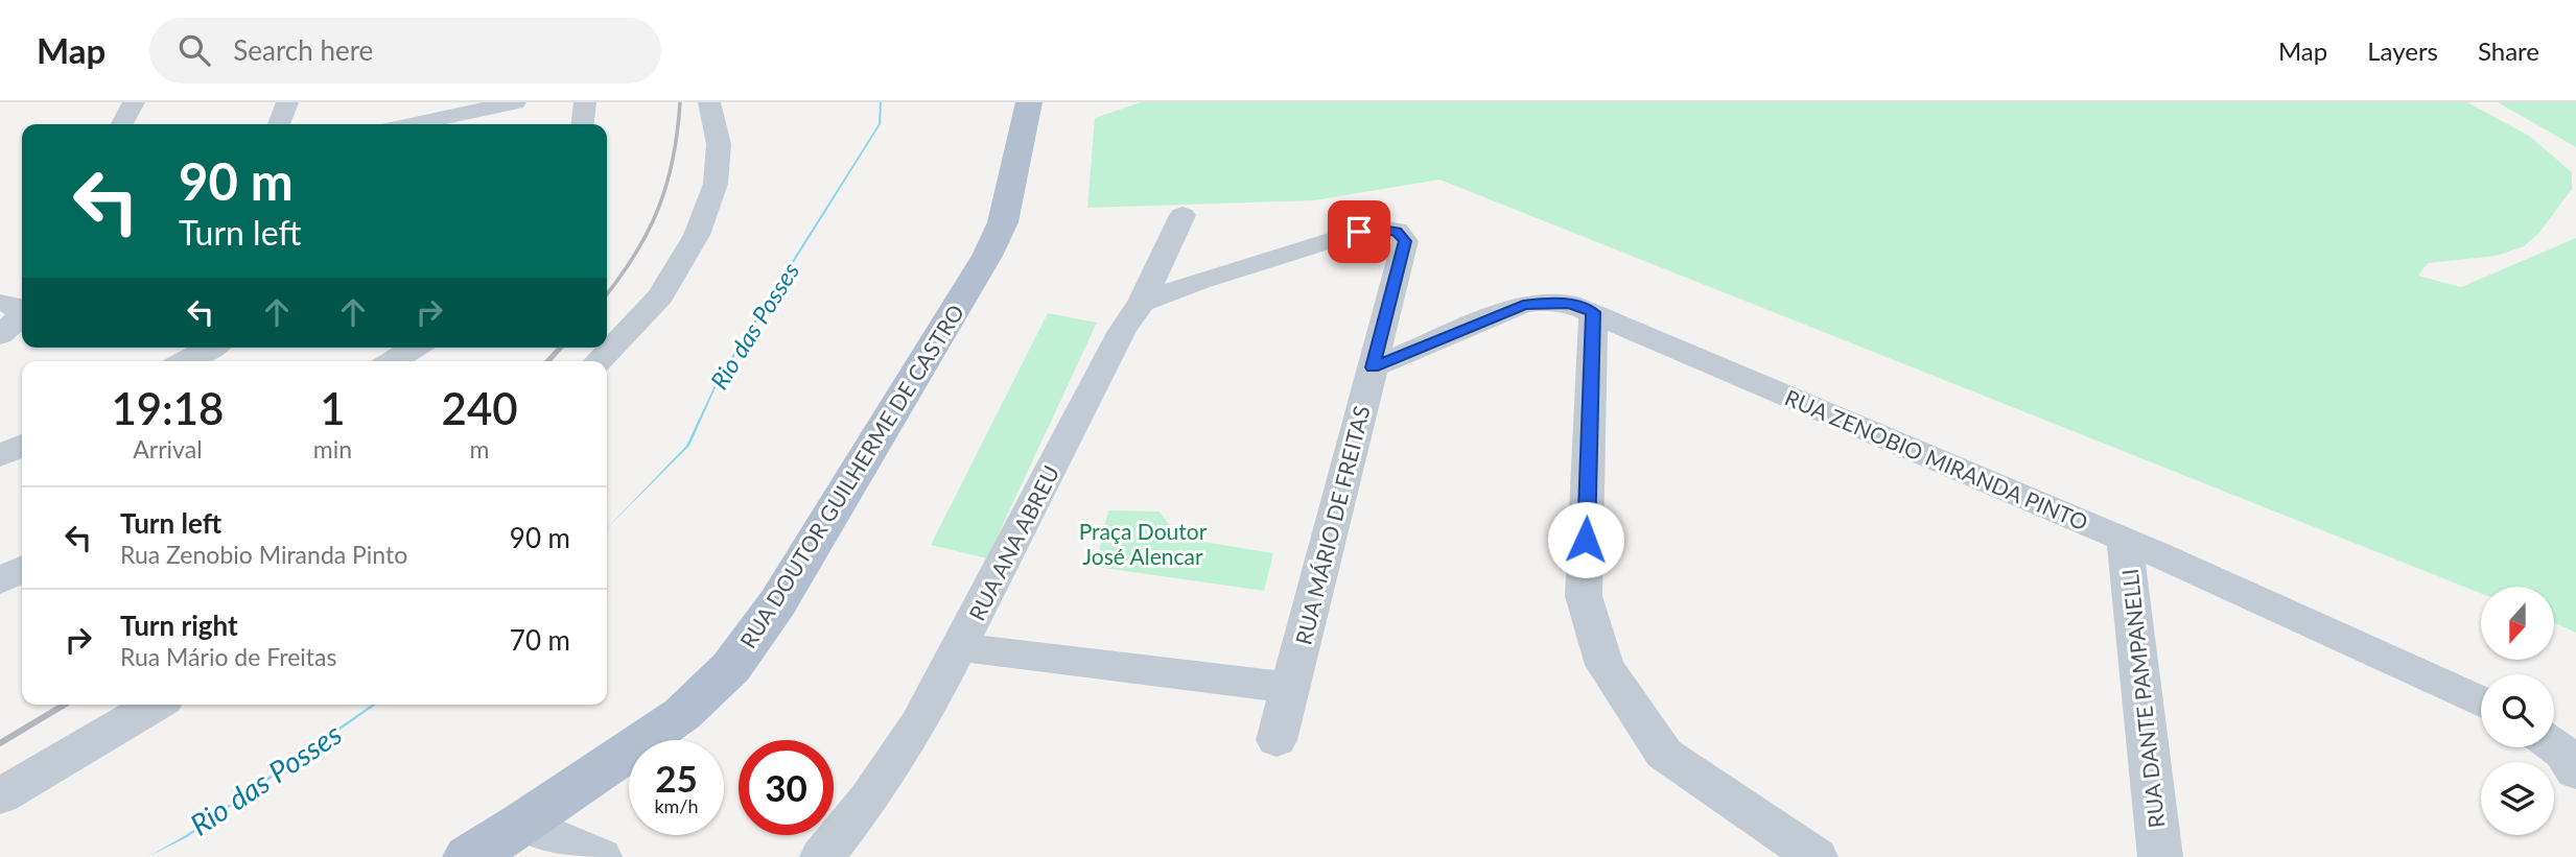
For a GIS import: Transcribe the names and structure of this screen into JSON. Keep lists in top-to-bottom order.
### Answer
{
  "streets": {
    "main road": ["RUA DOUTOR GUILHERME DE CASTRO"],
    "street": [
      "RUA ZENOBIO MIRANDA PINTO",
      "RUA MÁRIO DE FREITAS",
      "RUA ANA ABREU",
      "RUA DANTE PAMPANELLI"
    ]
  },
  "crossings": [
    ["RUA ZENOBIO MIRANDA PINTO", "RUA MÁRIO DE FREITAS"],
    ["RUA ZENOBIO MIRANDA PINTO", "RUA DANTE PAMPANELLI"],
    ["RUA MÁRIO DE FREITAS", "RUA ANA ABREU"]
  ],
  "water": ["Rio das Posses"],
  "parks": ["Praça Doutor José Alencar"],
  "north": "bottom",
  "page": {
    "header": "Map",
    "search": "Search here",
    "nav": ["Map", "Layers", "Share"],
    "turn": ["90 m", "Turn left"],
    "eta": [
      "19:18",
      "Arrival",
      "1",
      "min",
      "240",
      "m"
    ],
    "list": [
      {
        "name": "Turn left",
        "note": "Rua Zenobio Miranda Pinto",
        "value": "90 m"
      },
      {
        "name": "Turn right",
        "note": "Rua Mário de Freitas",
        "value": "70 m"
      }
    ],
    "speed": "25 km/h",
    "limit": "30"
  }
}
